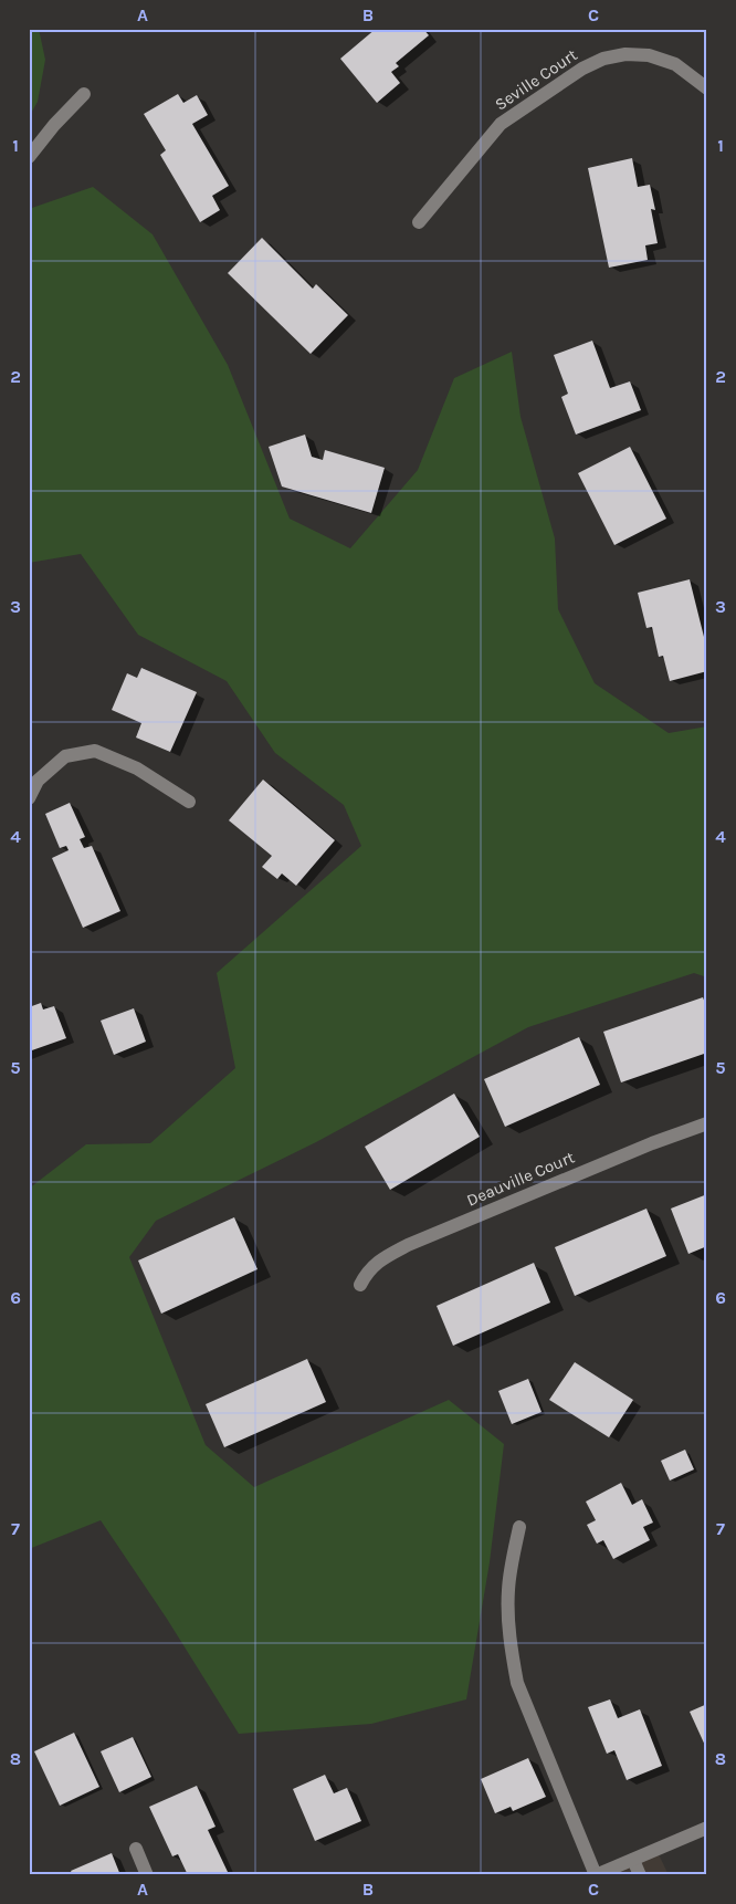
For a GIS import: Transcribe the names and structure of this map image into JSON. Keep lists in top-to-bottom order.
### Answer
{
  "streets": {
    "street": ["Seville Court", "Deauville Court"]
  },
  "grid": {
    "columns": ["A", "B", "C"],
    "rows": [
      "1",
      "2",
      "3",
      "4",
      "5",
      "6",
      "7",
      "8"
    ]
  }
}
